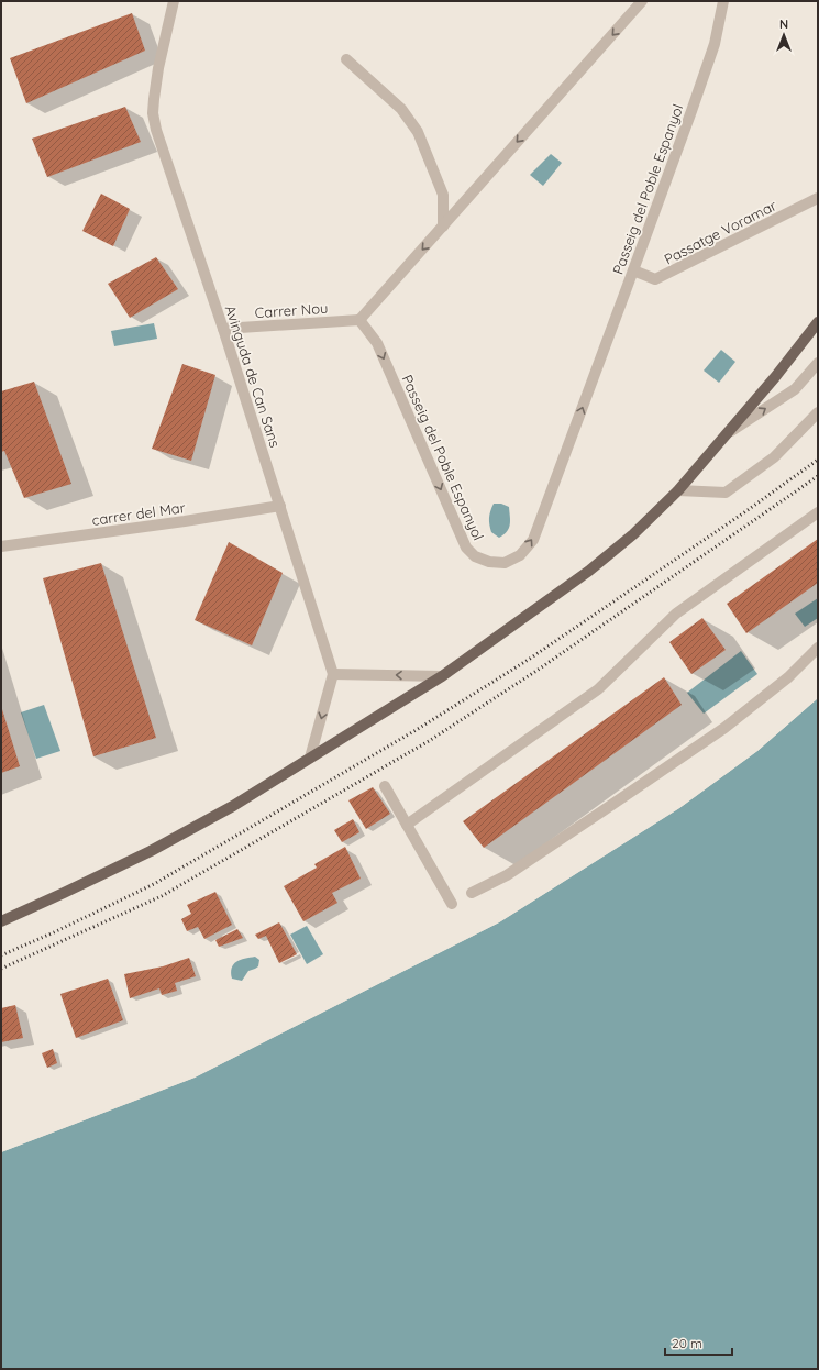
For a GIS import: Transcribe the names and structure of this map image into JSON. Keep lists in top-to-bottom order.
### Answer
{
  "streets": {
    "street": [
      "Passeig del Poble Espanyol",
      "Passatge Voramar",
      "Carrer Nou",
      "Avinguda de Can Sans",
      "carrer del Mar"
    ]
  },
  "crossings": [
    ["Passeig del Poble Espanyol", "Passatge Voramar"],
    ["Passeig del Poble Espanyol", "Carrer Nou"],
    ["Carrer Nou", "Avinguda de Can Sans"],
    ["Avinguda de Can Sans", "carrer del Mar"]
  ],
  "scale_bar": "20 m",
  "north": "top"
}
